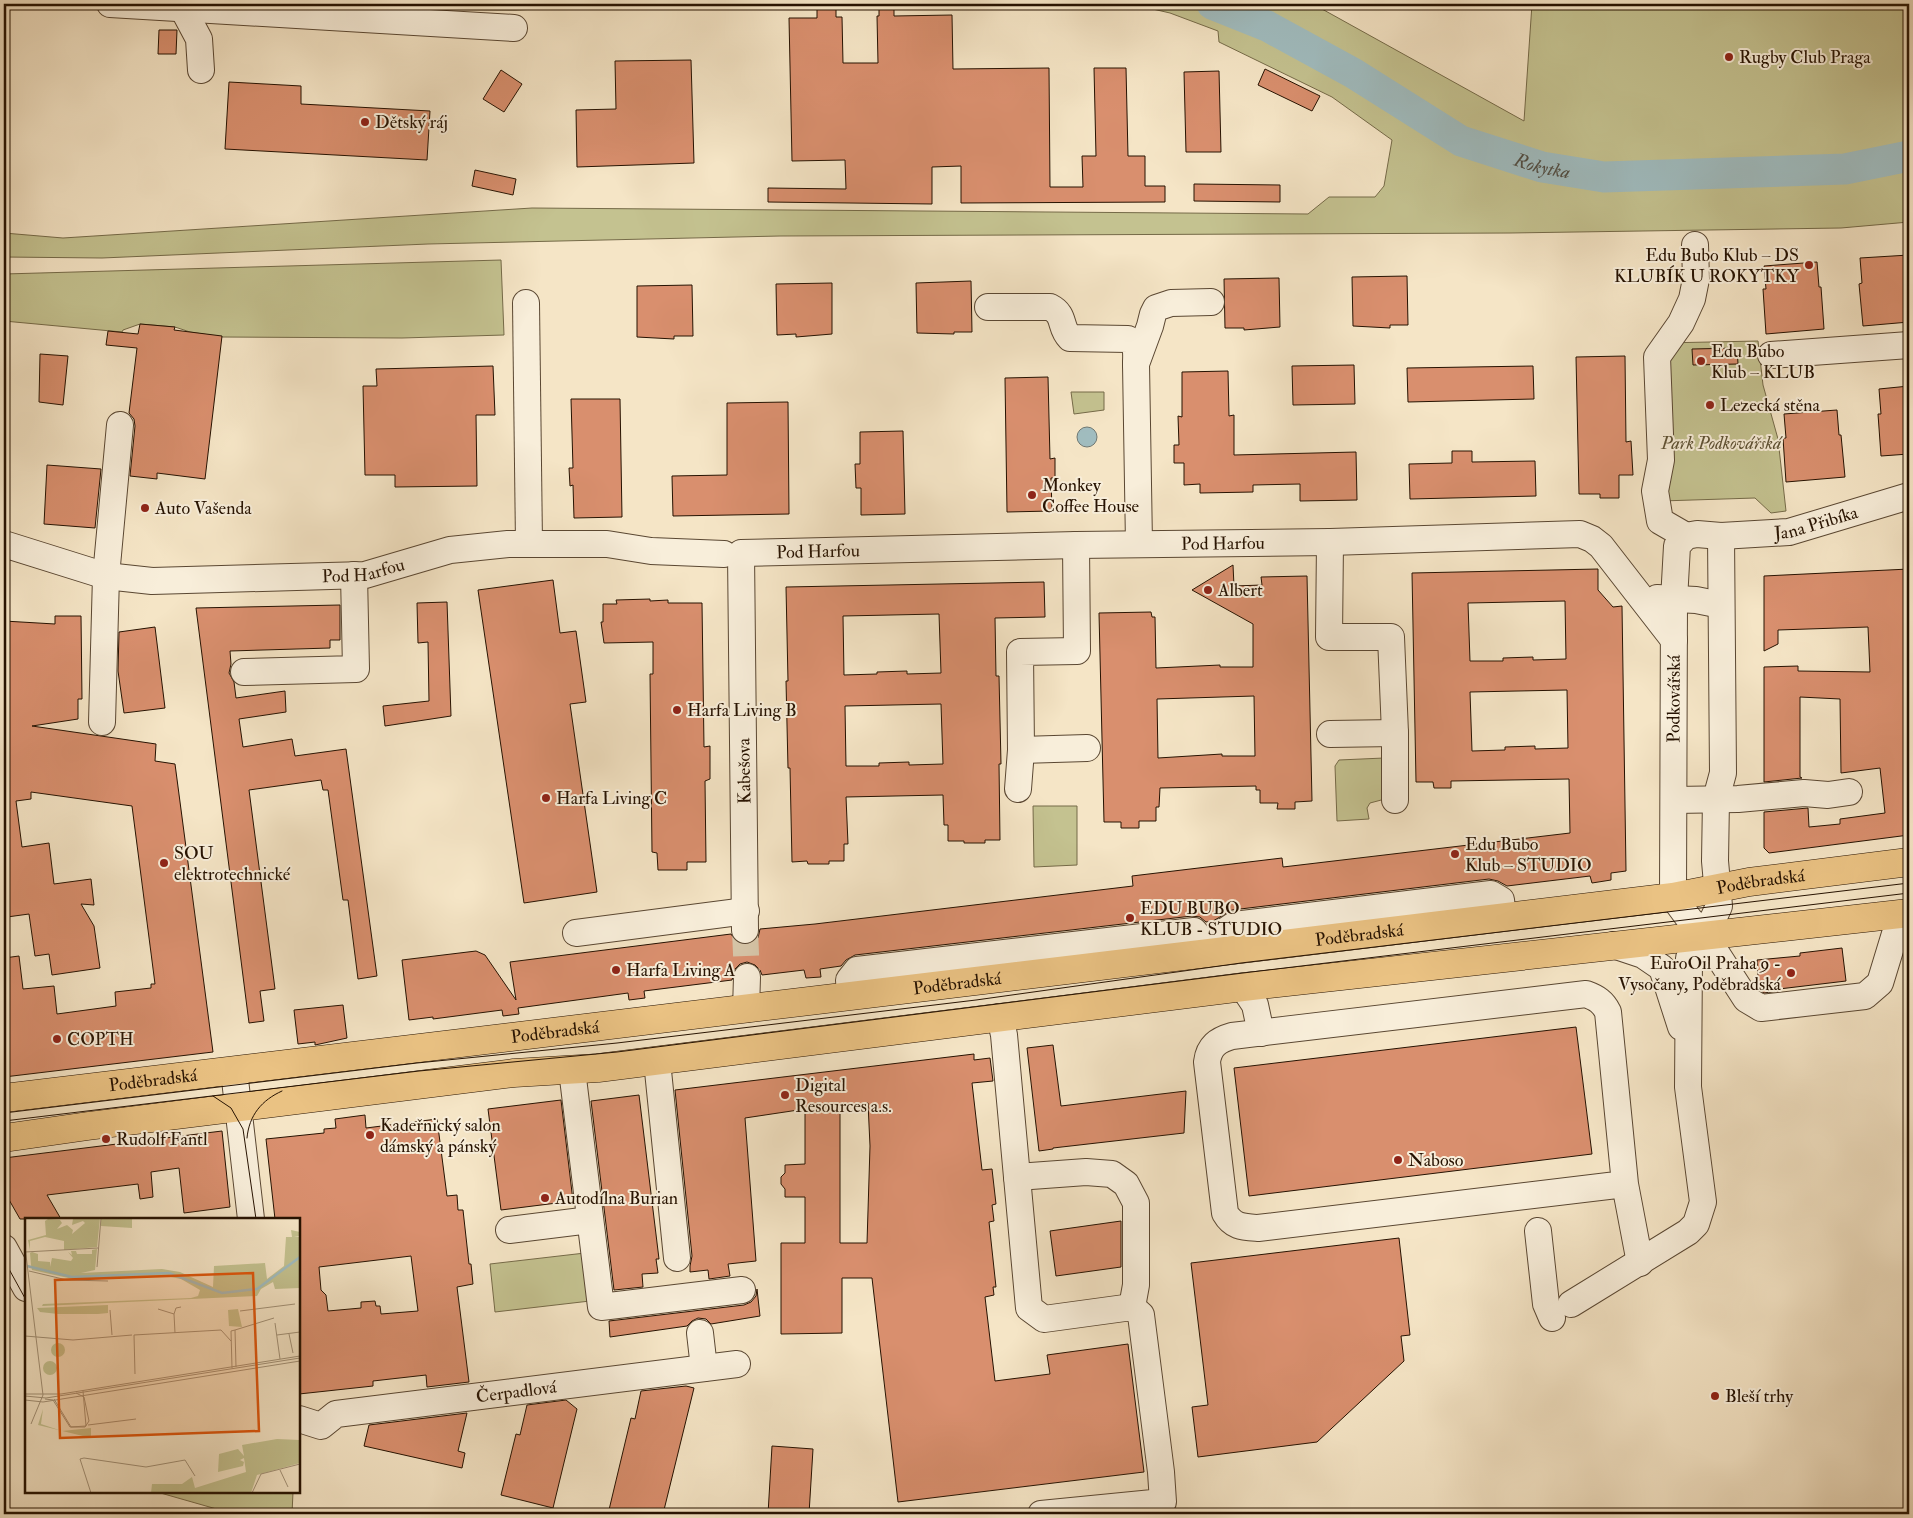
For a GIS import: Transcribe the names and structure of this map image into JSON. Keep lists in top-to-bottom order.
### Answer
{
  "streets": {
    "main road": ["Poděbradská"],
    "street": [
      "Jana Přibíka",
      "Pod Harfou",
      "Podkovářská",
      "Kabešova",
      "Čerpadlová"
    ]
  },
  "crossings": [
    ["Pod Harfou", "Podkovářská"],
    ["Pod Harfou", "Kabešova"],
    ["Podkovářská", "Poděbradská"]
  ],
  "water": ["Rokytka"],
  "parks": ["Park Podkovářská"],
  "places": [
    "Rugby Club Praga",
    "Dětský ráj",
    "Edu Bubo Klub – DS KLUBÍK U ROKYTKY",
    "Edu Bubo Klub – KLUB",
    "Lezecká stěna",
    "Monkey Coffee House",
    "Auto Vašenda",
    "Albert",
    "Harfa Living B",
    "Harfa Living C",
    "Edu Bubo Klub – STUDIO",
    "SOU elektrotechnické",
    "EDU BUBO KLUB - STUDIO",
    "Harfa Living A",
    "EuroOil Praha 9 - Vysočany, Poděbradská",
    "COPTH",
    "Digital Resources a.s.",
    "Kadeřnický salon dámský a pánský",
    "Rudolf Fantl",
    "Naboso",
    "Autodílna Burian",
    "Bleší trhy"
  ]
}
